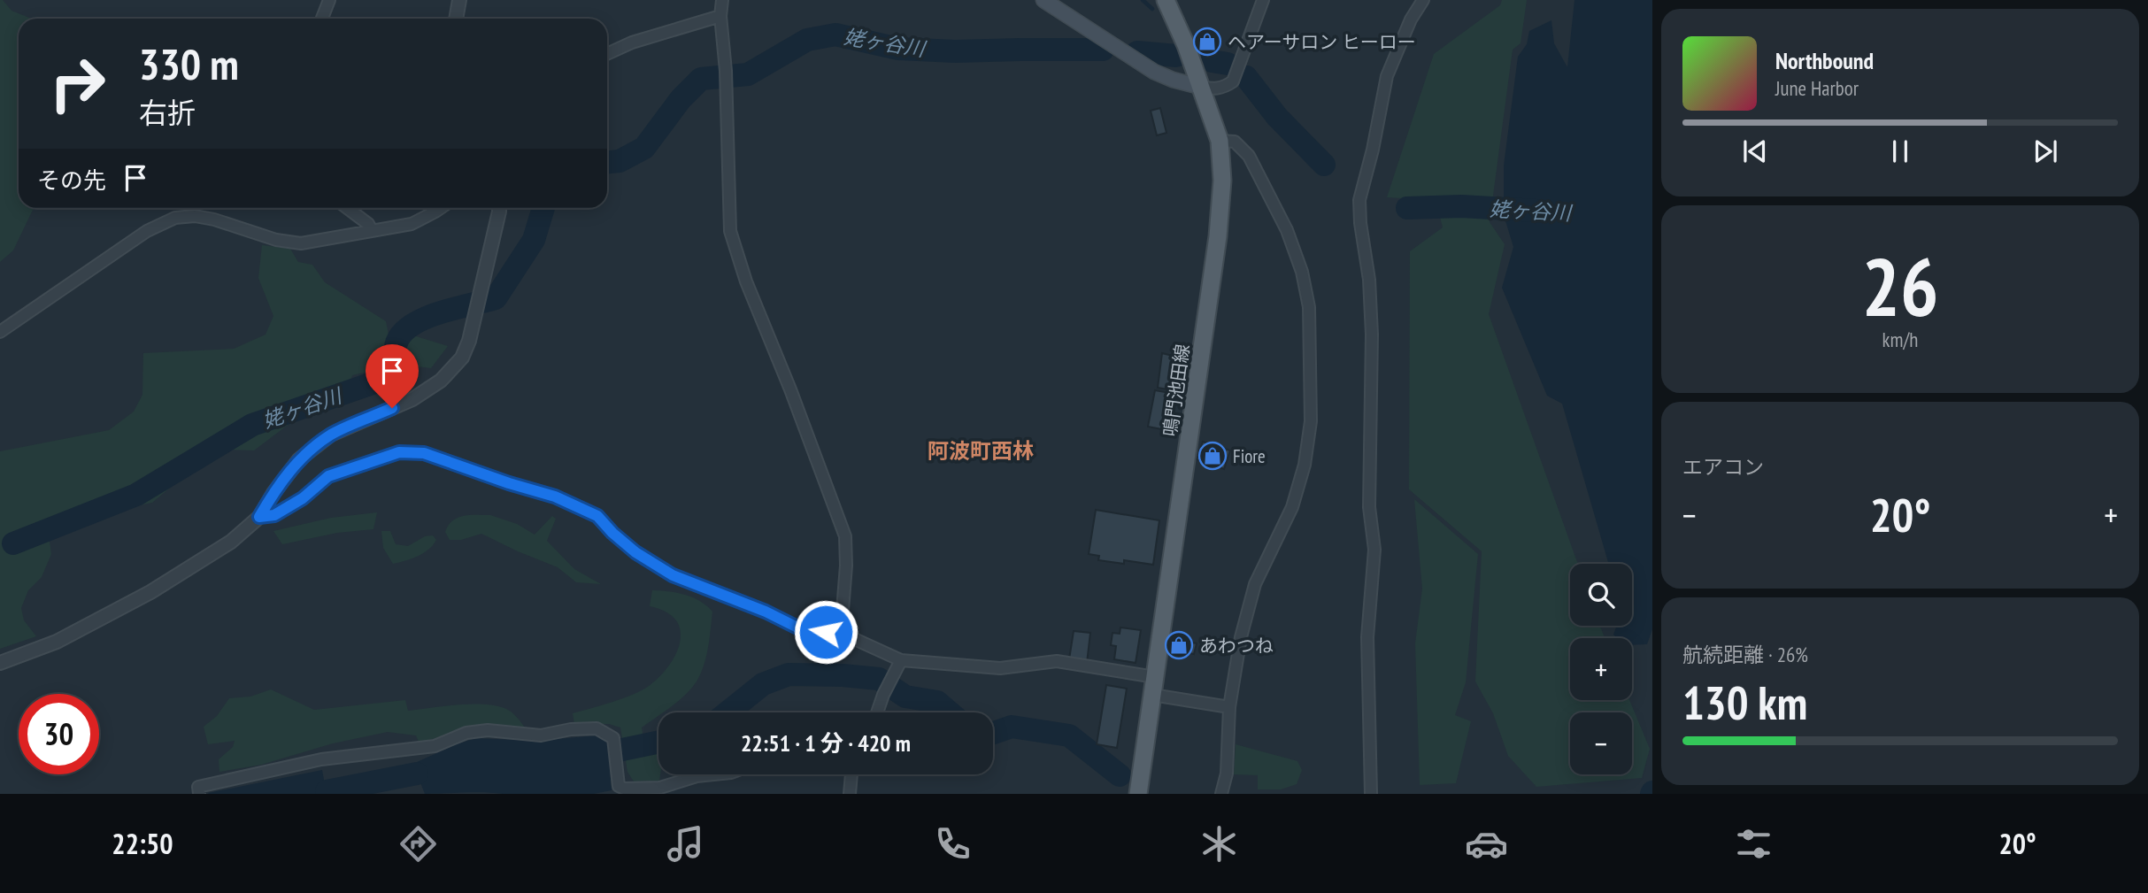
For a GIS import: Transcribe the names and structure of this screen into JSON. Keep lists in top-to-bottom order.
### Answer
{
  "streets": {
    "main road": ["鳴門池田線"]
  },
  "districts": ["阿波町西林"],
  "water": ["姥ヶ谷川"],
  "places": {
    "shop": ["ヘアーサロン ヒーロー", "Fiore", "あわつね"]
  },
  "page": {
    "turn": ["330 m", "右折"],
    "song": ["Northbound", "June Harbor"],
    "then": "その先",
    "tile": [
      ["26", "km/h"],
      "エアコン",
      ["航続距離 · 26%", "130 km"]
    ],
    "heat": ["−", "20°", "+"],
    "map_buttons": ["+", "−"],
    "limit": "30",
    "trip": "22:51 · 1 分 · 420 m",
    "tabs": ["22:50", "20°"]
  }
}
